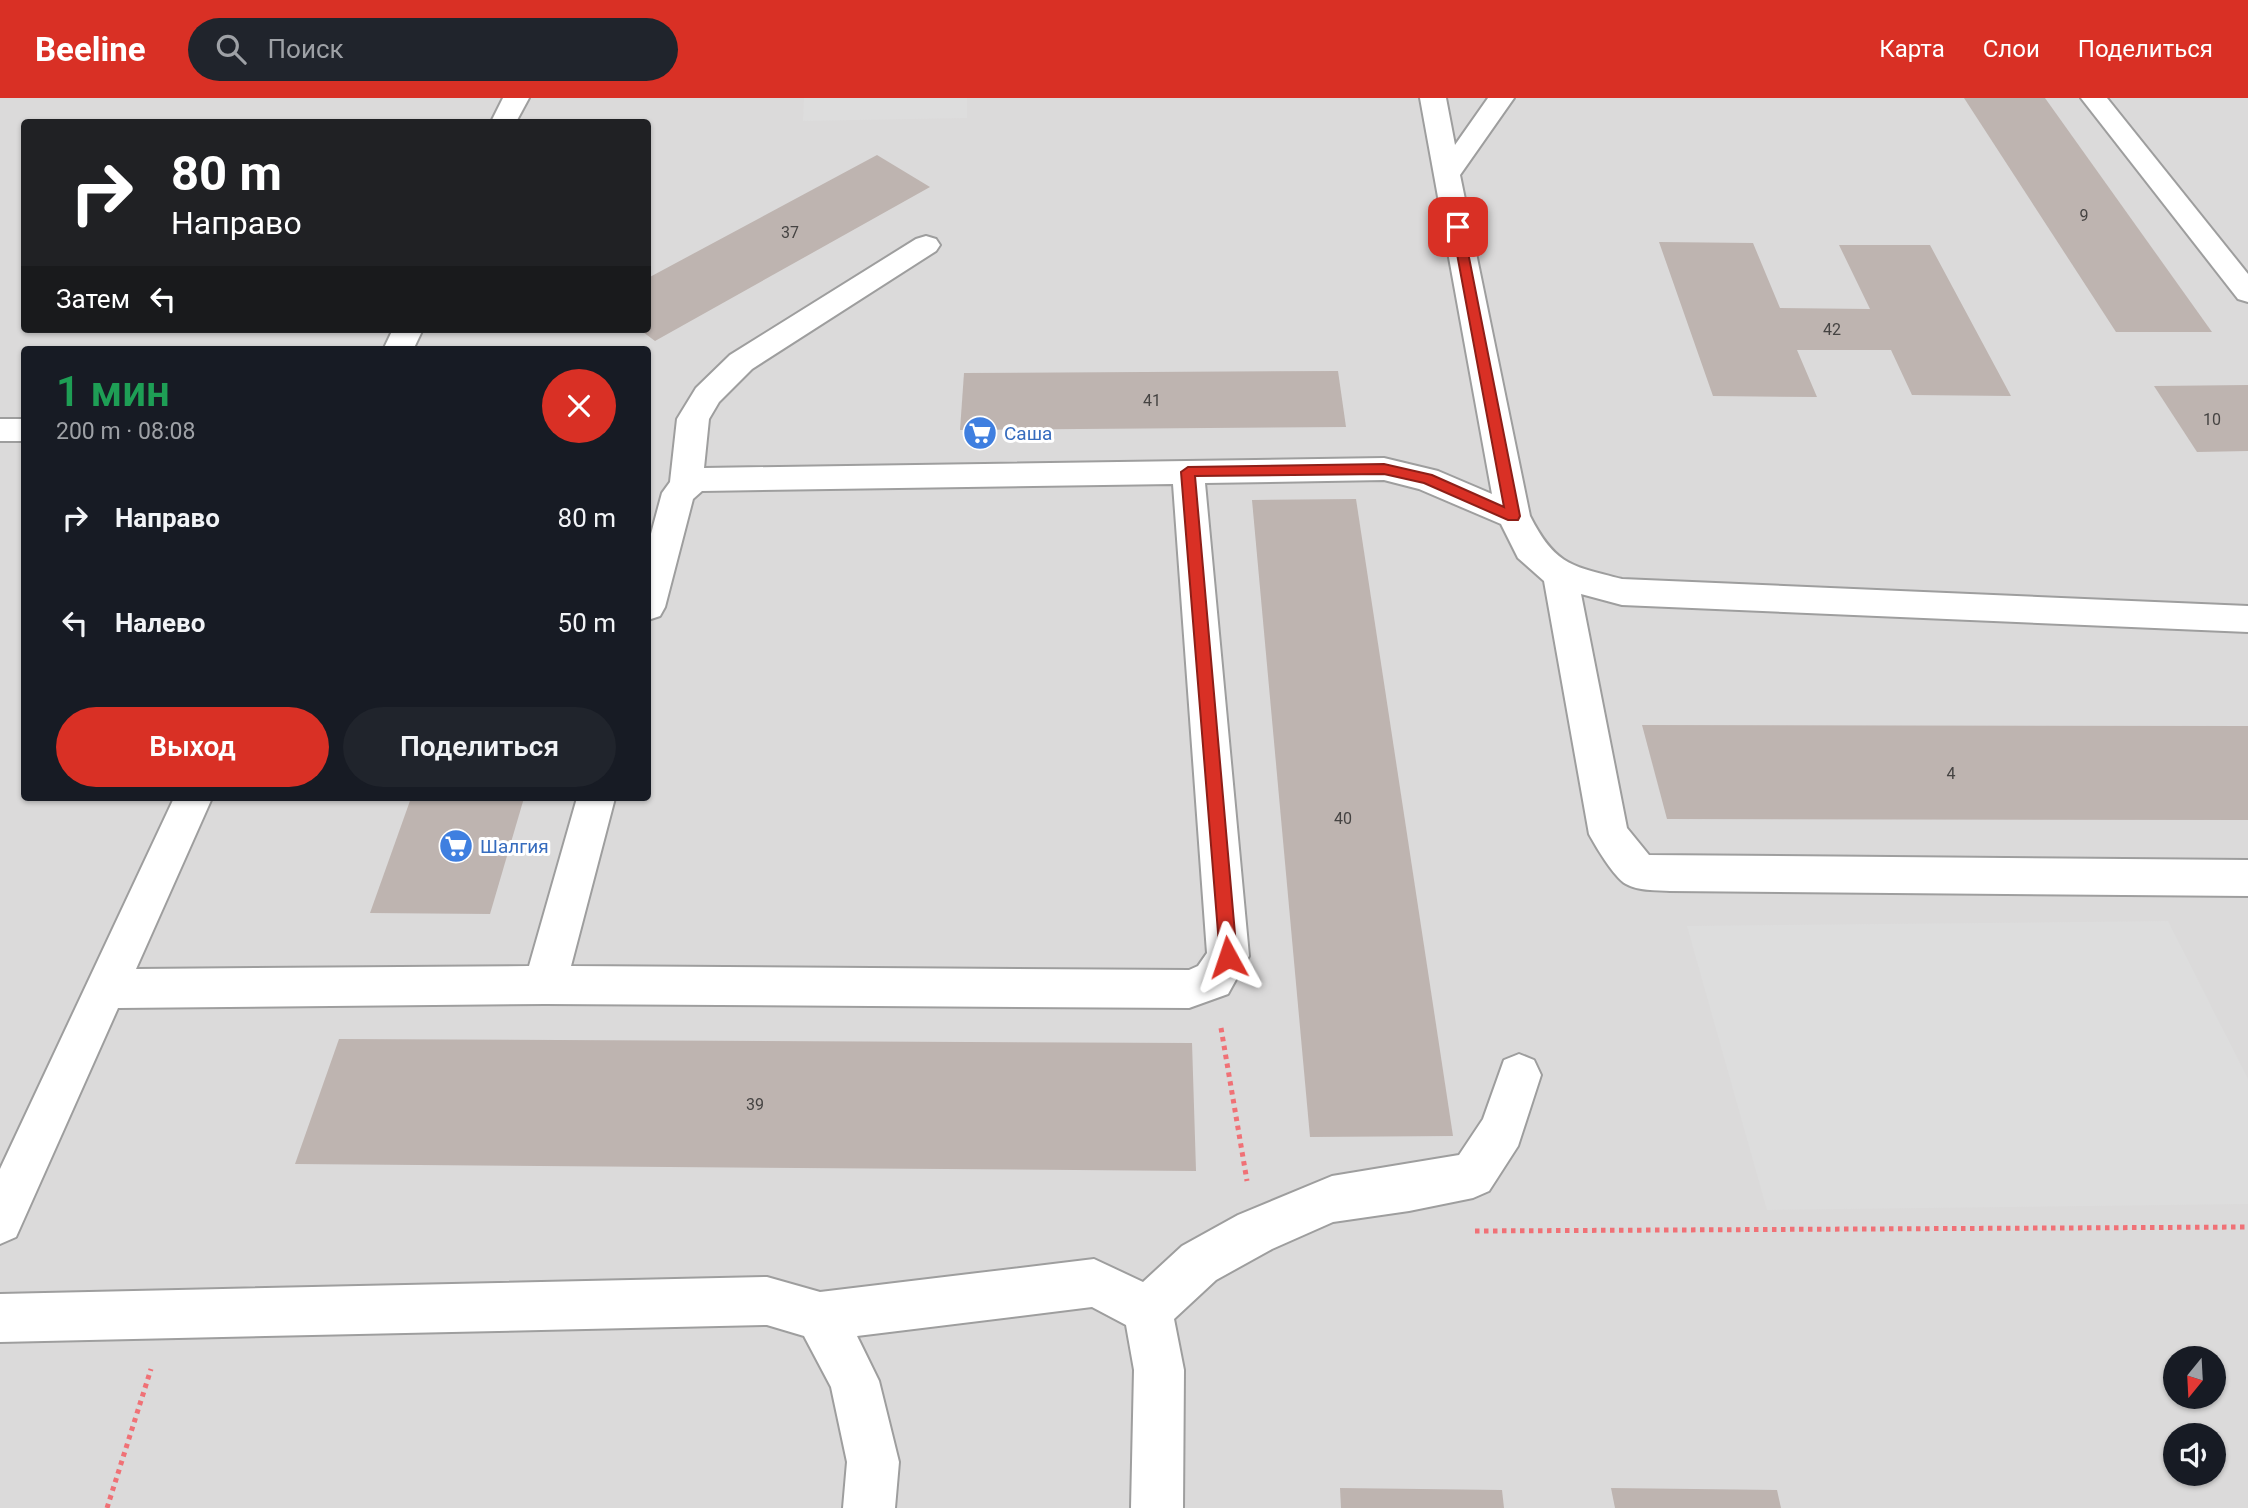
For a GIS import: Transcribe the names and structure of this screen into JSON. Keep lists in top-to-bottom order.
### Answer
{
  "places": {
    "supermarket": ["Саша", "Шалгия"]
  },
  "house_numbers": [
    "9",
    "37",
    "42",
    "41",
    "10",
    "4",
    "40",
    "39"
  ],
  "north": "bottom",
  "page": {
    "header": "Beeline",
    "search": "Поиск",
    "nav": ["Карта", "Слои", "Поделиться"],
    "turn": ["80 m", "Направо"],
    "then": "Затем",
    "heading": ["1 мин", "200 m · 08:08"],
    "list": [
      {
        "name": "Направо",
        "value": "80 m"
      },
      {
        "name": "Налево",
        "value": "50 m"
      }
    ],
    "buttons": ["Выход", "Поделиться"]
  }
}
